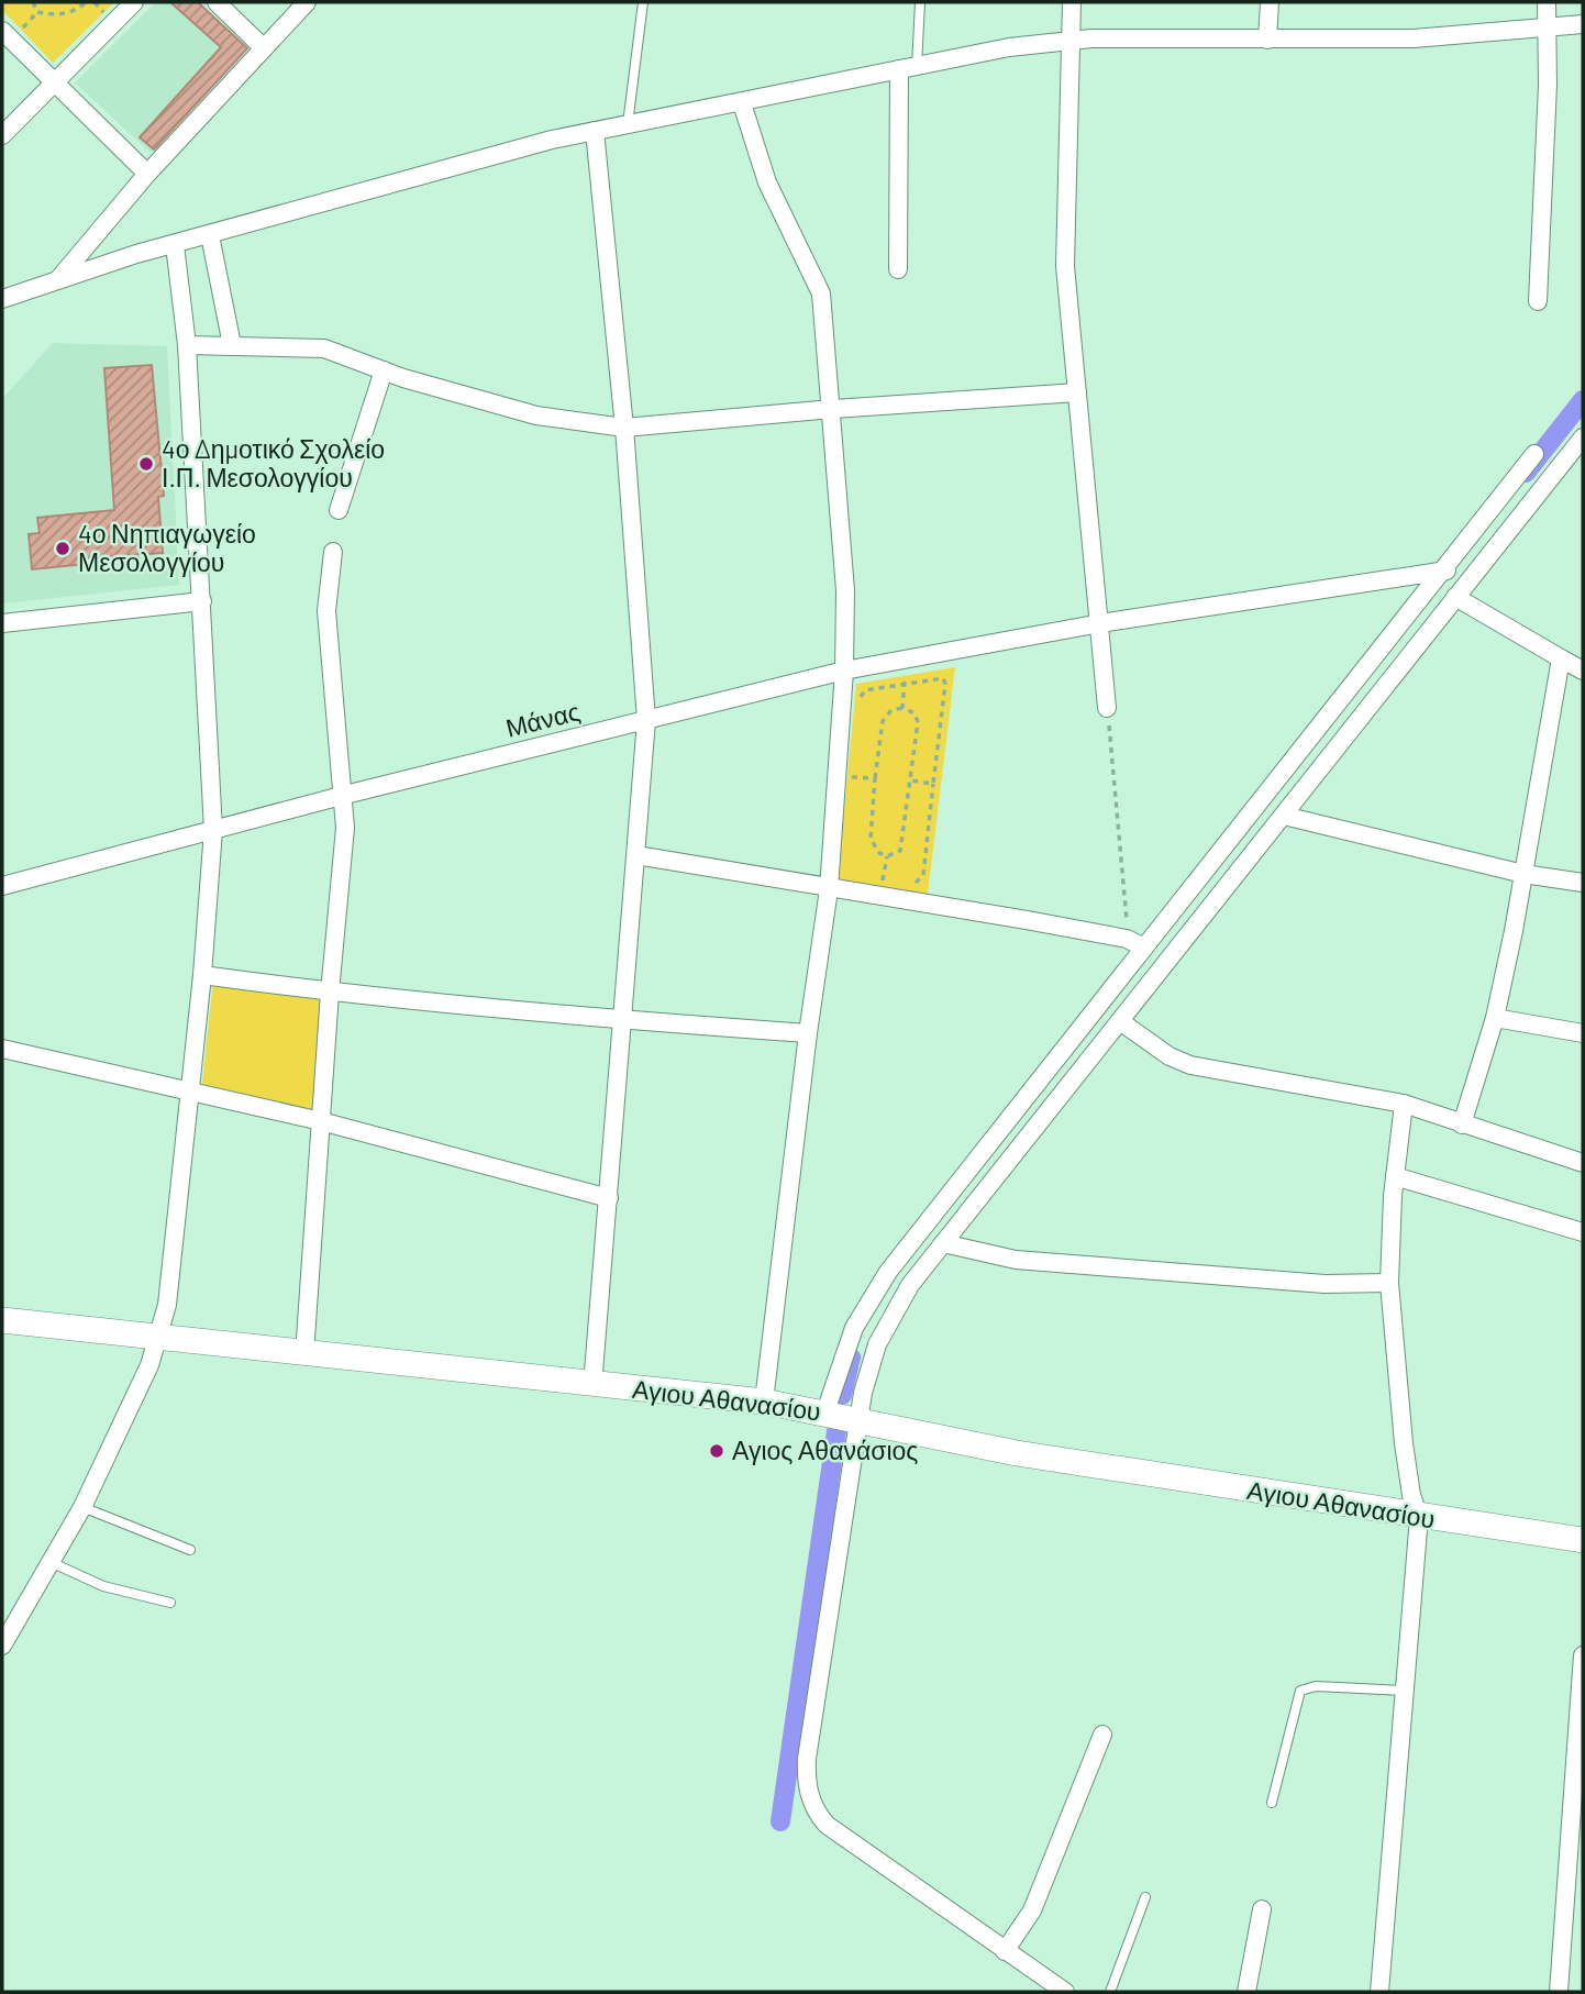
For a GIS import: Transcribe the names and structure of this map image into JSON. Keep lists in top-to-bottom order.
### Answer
{
  "streets": {
    "main road": ["Αγιου Αθανασίου"],
    "street": ["Μάνας"]
  },
  "places": ["4ο Δημοτικό Σχολείο Ι.Π. Μεσολογγίου", "4ο Νηπιαγωγείο Μεσολογγίου", "Αγιος Αθανάσιος"]
}
